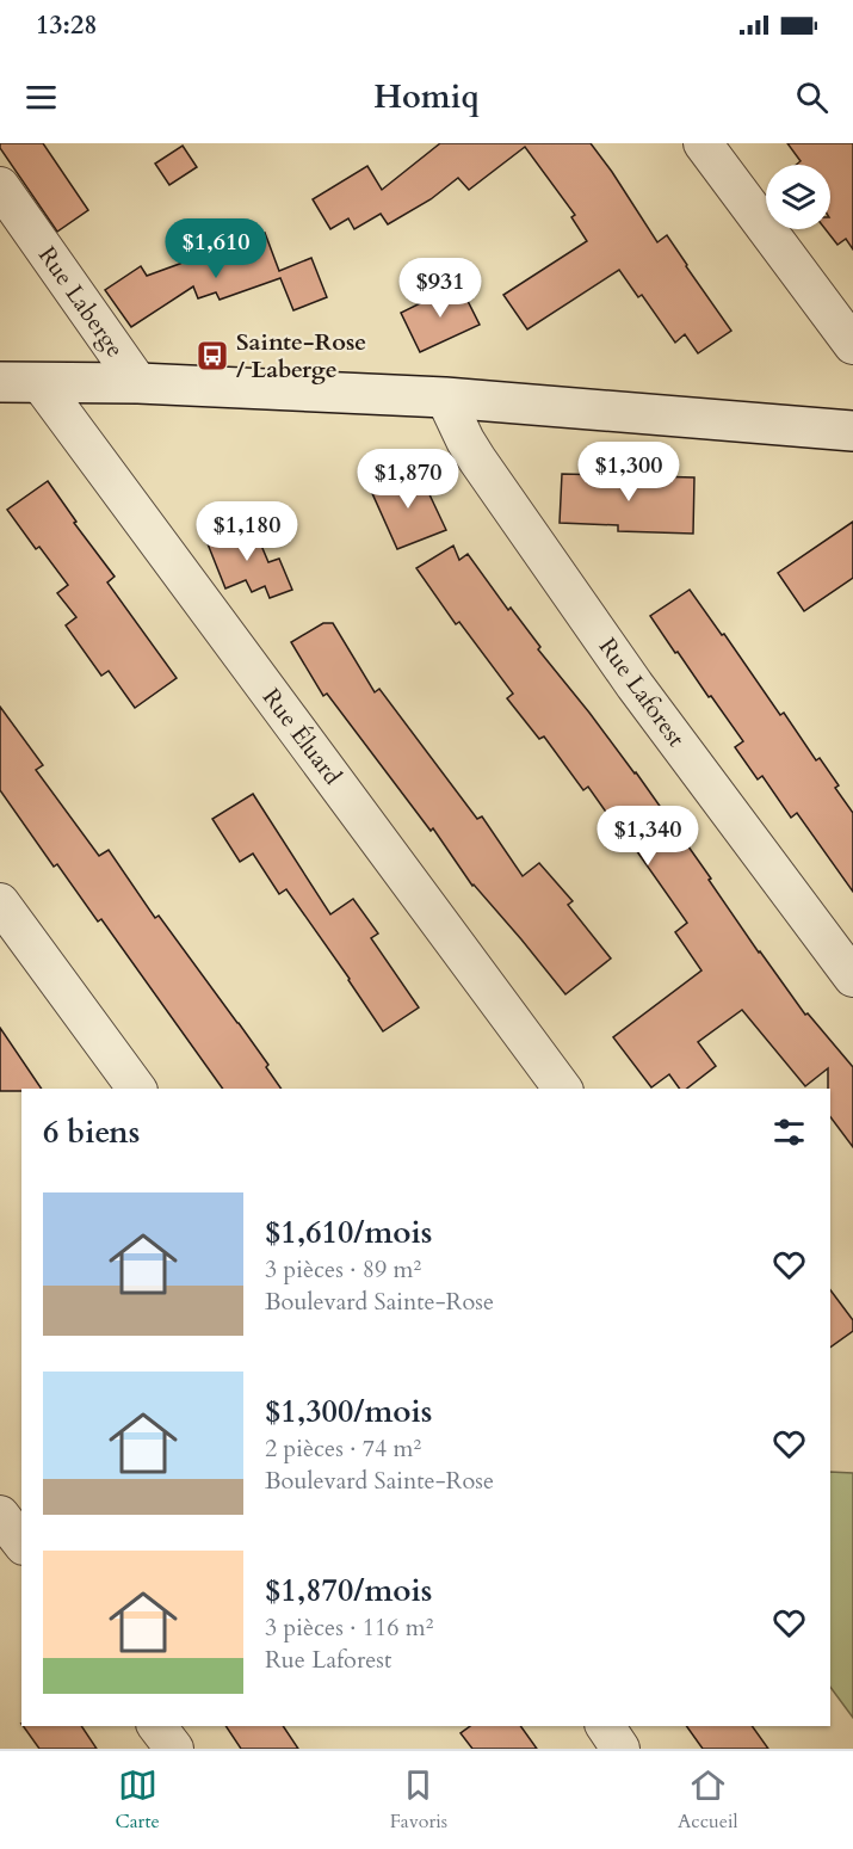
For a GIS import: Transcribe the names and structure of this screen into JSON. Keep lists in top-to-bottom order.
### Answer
{
  "streets": {
    "street": ["Rue Laberge", "Rue Laforest", "Rue Éluard"]
  },
  "places": {
    "bus stop": ["Sainte-Rose / Laberge"]
  },
  "page": {
    "status": "13:28",
    "header": "Homiq",
    "price": [
      "$1,610",
      "$931",
      "$1,300",
      "$1,870",
      "$1,180",
      "$1,340"
    ],
    "heading": "6 biens",
    "list": [
      {
        "name": "$1,610/mois",
        "note": "3 pièces · 89 m² · Boulevard Sainte-Rose"
      },
      {
        "name": "$1,300/mois",
        "note": "2 pièces · 74 m² · Boulevard Sainte-Rose"
      },
      {
        "name": "$1,870/mois",
        "note": "3 pièces · 116 m² · Rue Laforest"
      }
    ],
    "tabs": ["Carte", "Favoris", "Accueil"]
  }
}
